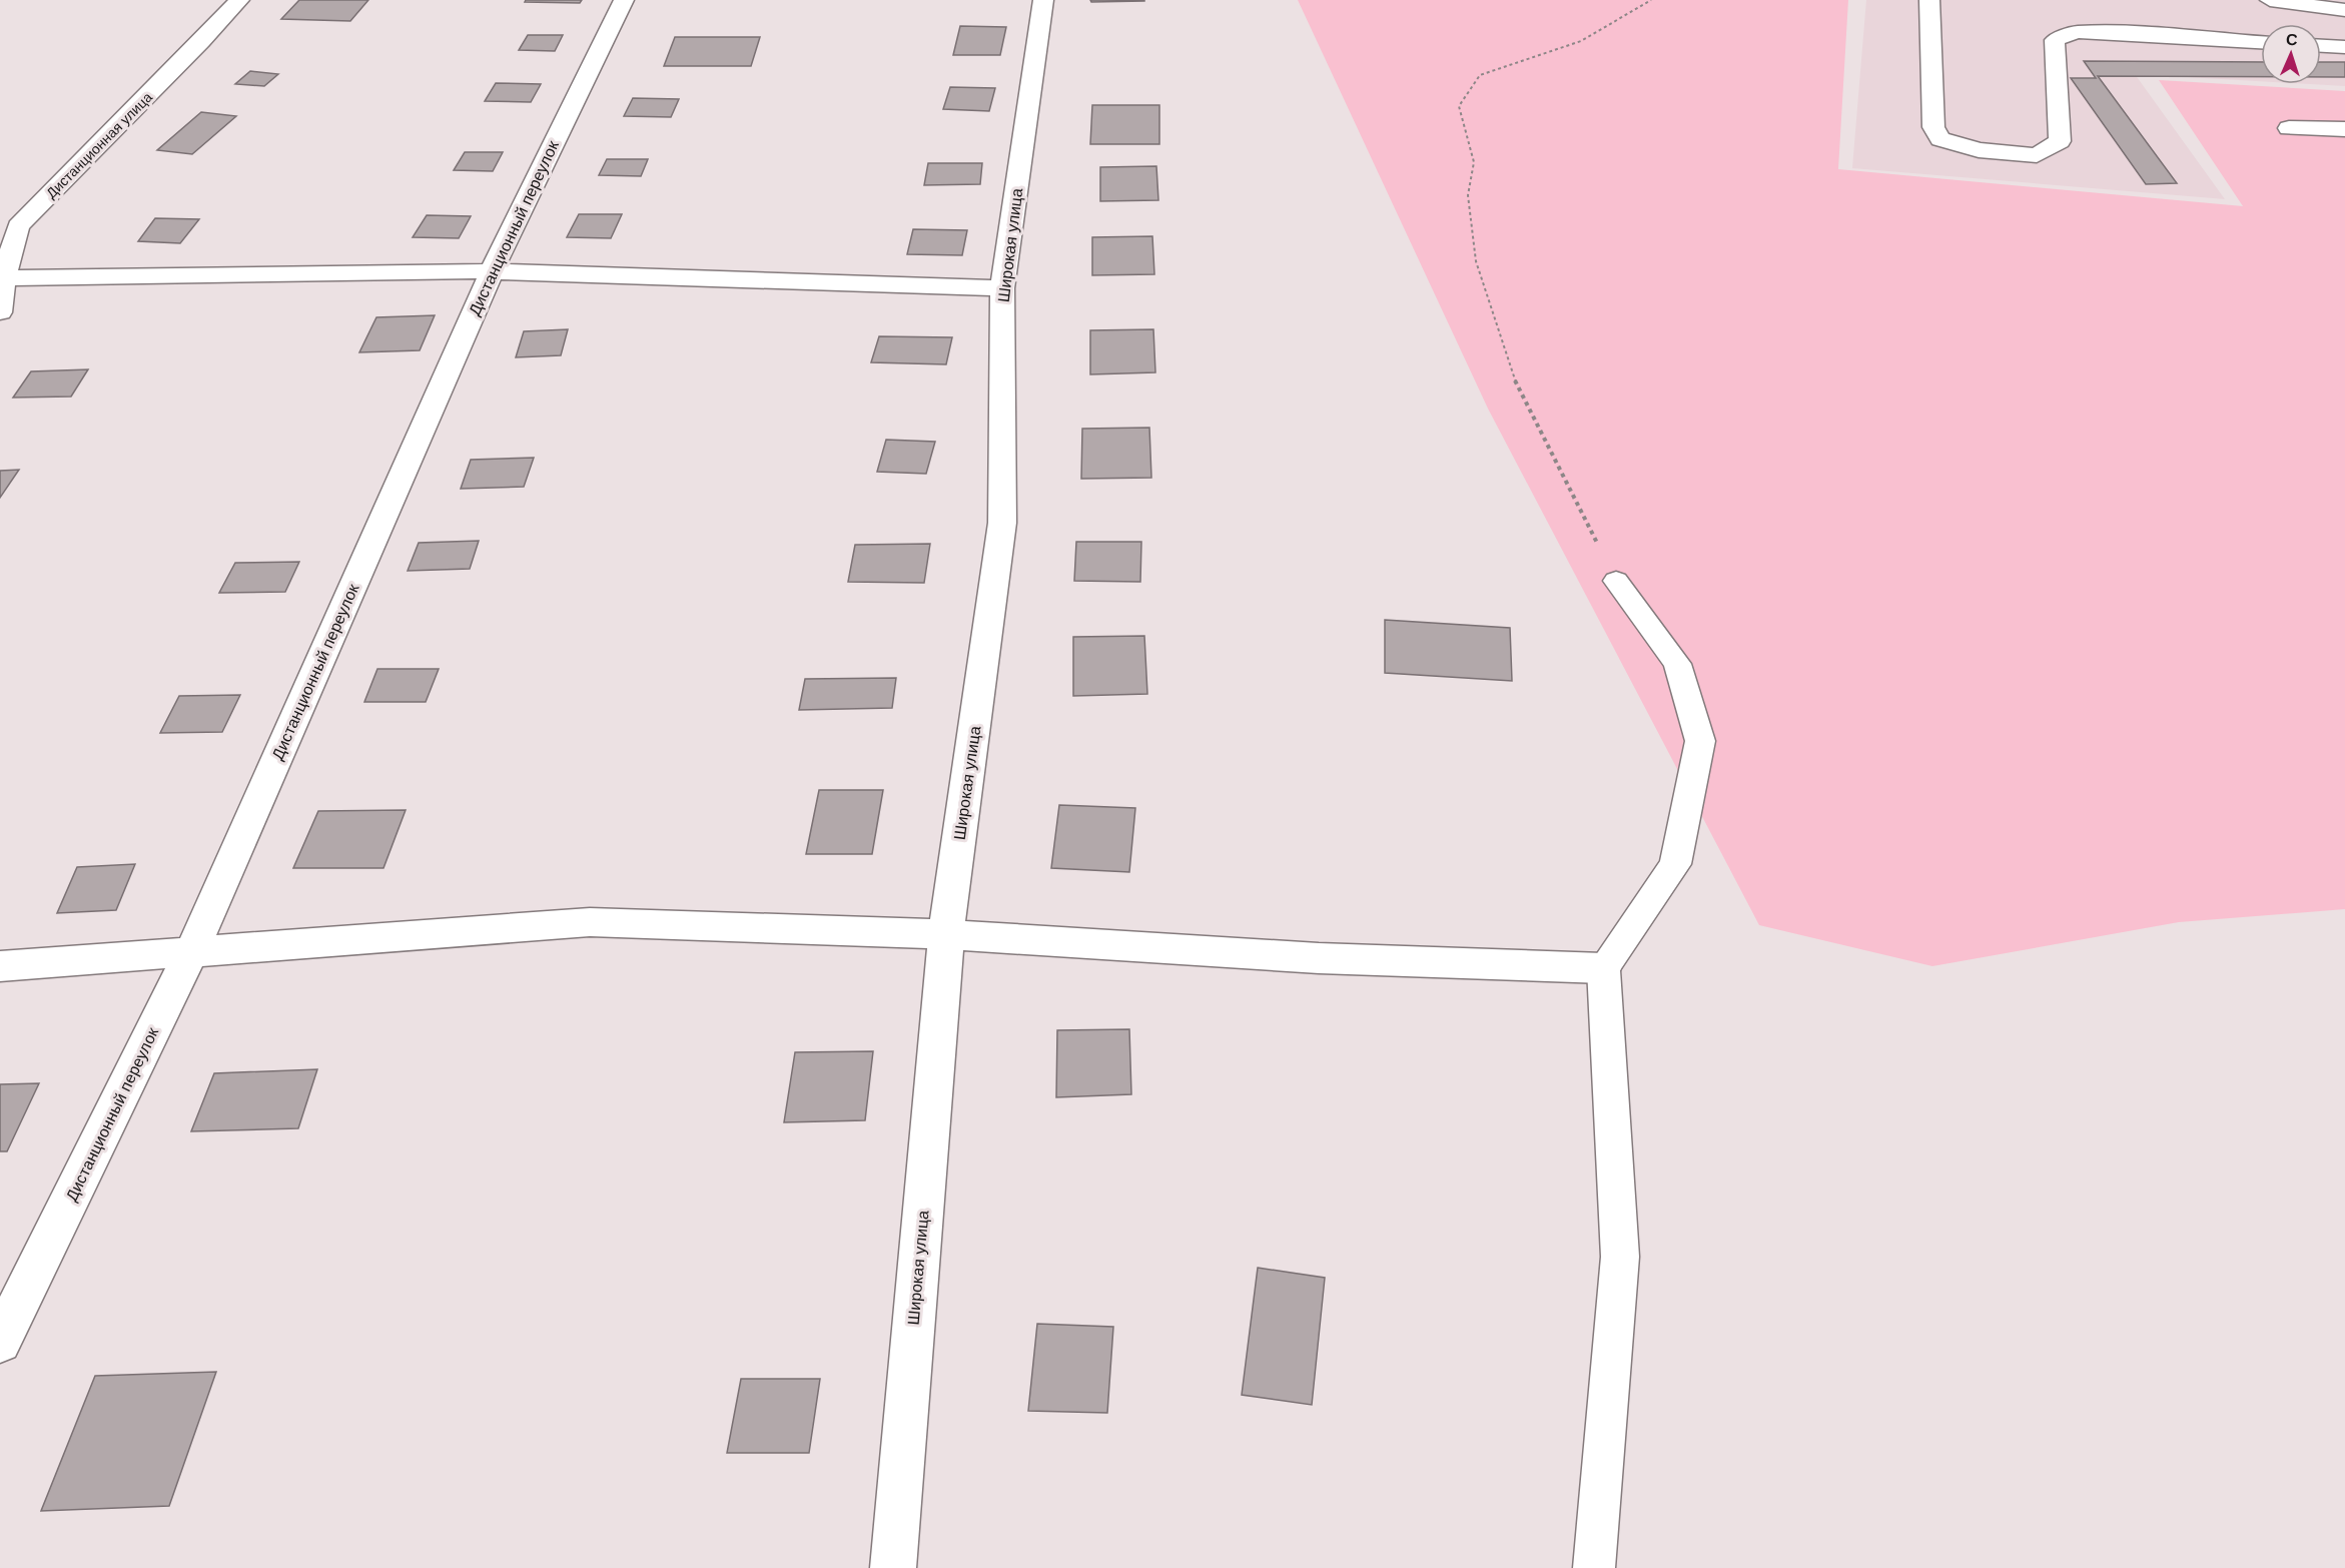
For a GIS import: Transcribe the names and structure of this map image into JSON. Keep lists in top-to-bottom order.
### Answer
{
  "streets": {
    "street": ["Дистанционная улица", "Дистанционный переулок", "Широкая улица"]
  },
  "north": "top"
}
